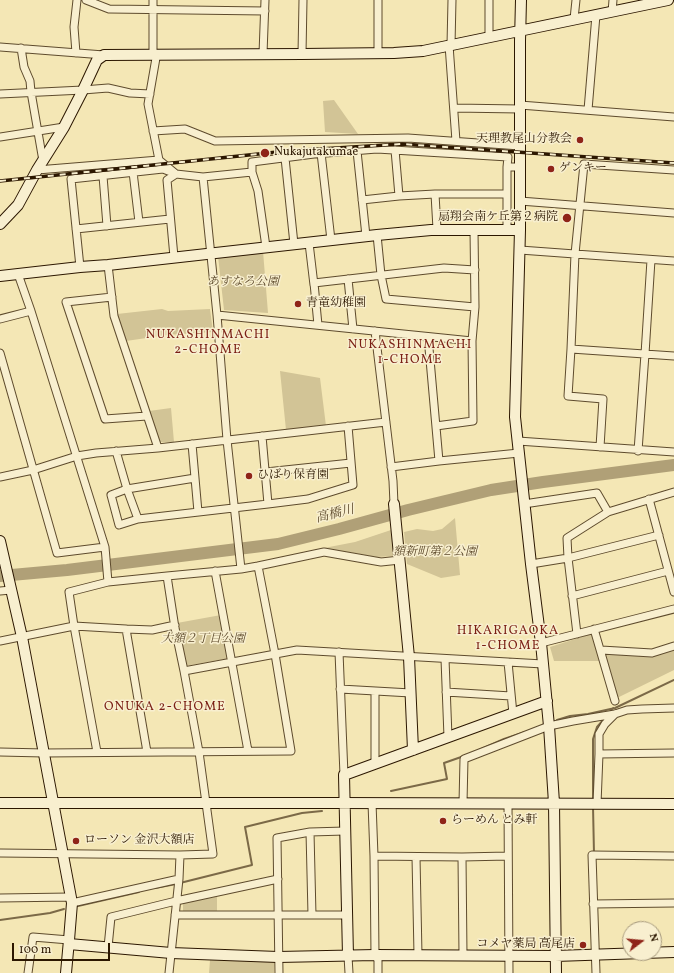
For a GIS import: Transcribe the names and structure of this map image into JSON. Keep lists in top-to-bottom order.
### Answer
{
  "districts": [
    "NUKASHINMACHI 2-CHOME",
    "NUKASHINMACHI 1-CHOME",
    "HIKARIGAOKA 1-CHOME",
    "ONUKA 2-CHOME"
  ],
  "water": ["高橋川"],
  "parks": ["あすなろ公園", "額新町第２公園", "大額２丁目公園"],
  "places": [
    "天理教尾山分教会",
    "Nukajutakumae",
    "ゲンキー",
    "扇翔会南ケ丘第２病院",
    "青竜幼稚園",
    "ひばり保育園",
    "らーめん とみ軒",
    "ローソン 金沢大額店",
    "コメヤ薬局 高尾店"
  ],
  "scale_bar": "100 m",
  "north": "right"
}
